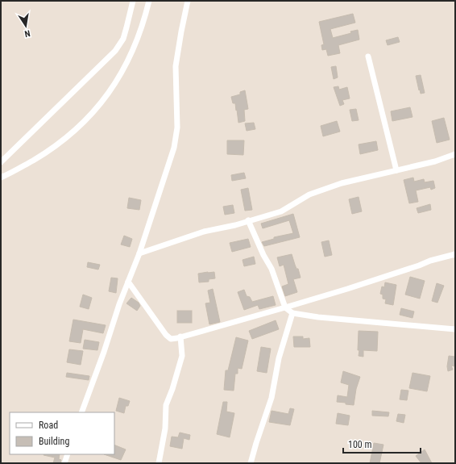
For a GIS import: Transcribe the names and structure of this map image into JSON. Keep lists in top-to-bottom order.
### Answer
{
  "legend": ["Road", "Building"],
  "scale_bar": "100 m",
  "north": "bottom"
}
